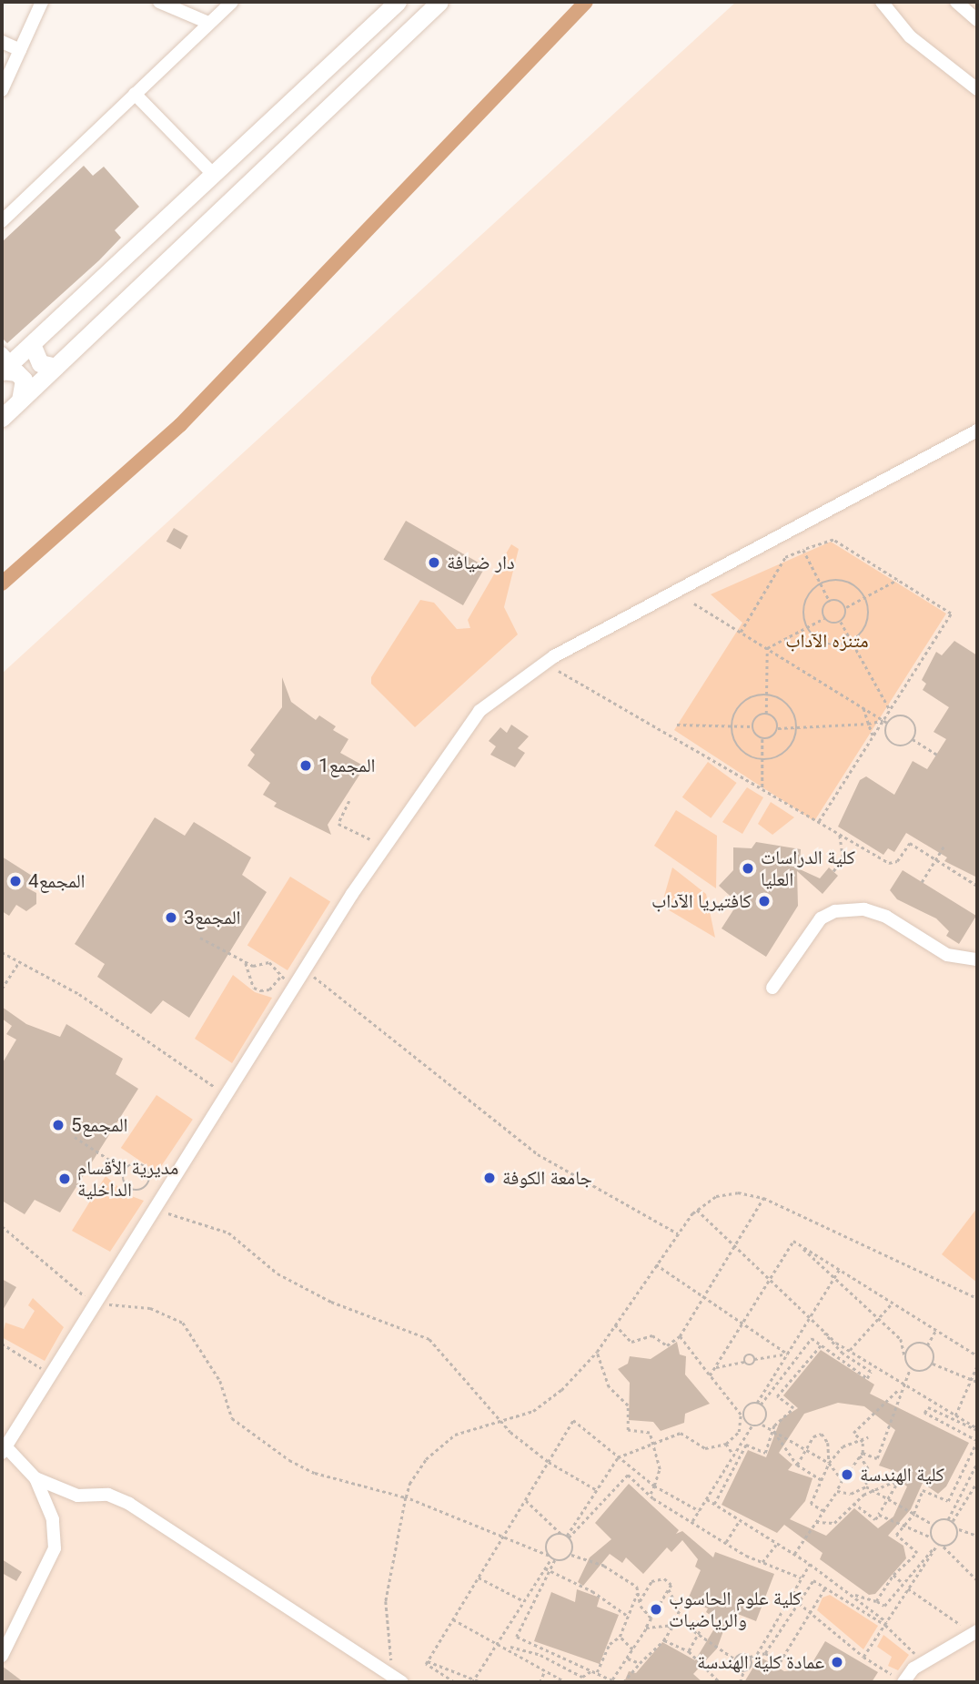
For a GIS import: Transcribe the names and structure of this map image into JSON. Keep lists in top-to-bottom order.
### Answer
{
  "parks": ["متنزه الآداب"],
  "places": [
    "دار ضيافة",
    "المجمع1",
    "كلية الدراسات العليا",
    "المجمع4",
    "كافتيريا الآداب",
    "المجمع3",
    "المجمع5",
    "جامعة الكوفة",
    "مديرية الأقسام الداخلية",
    "كلية الهندسة",
    "كلية علوم الحاسوب والرياضيات",
    "عمادة كلية الهندسة"
  ]
}
